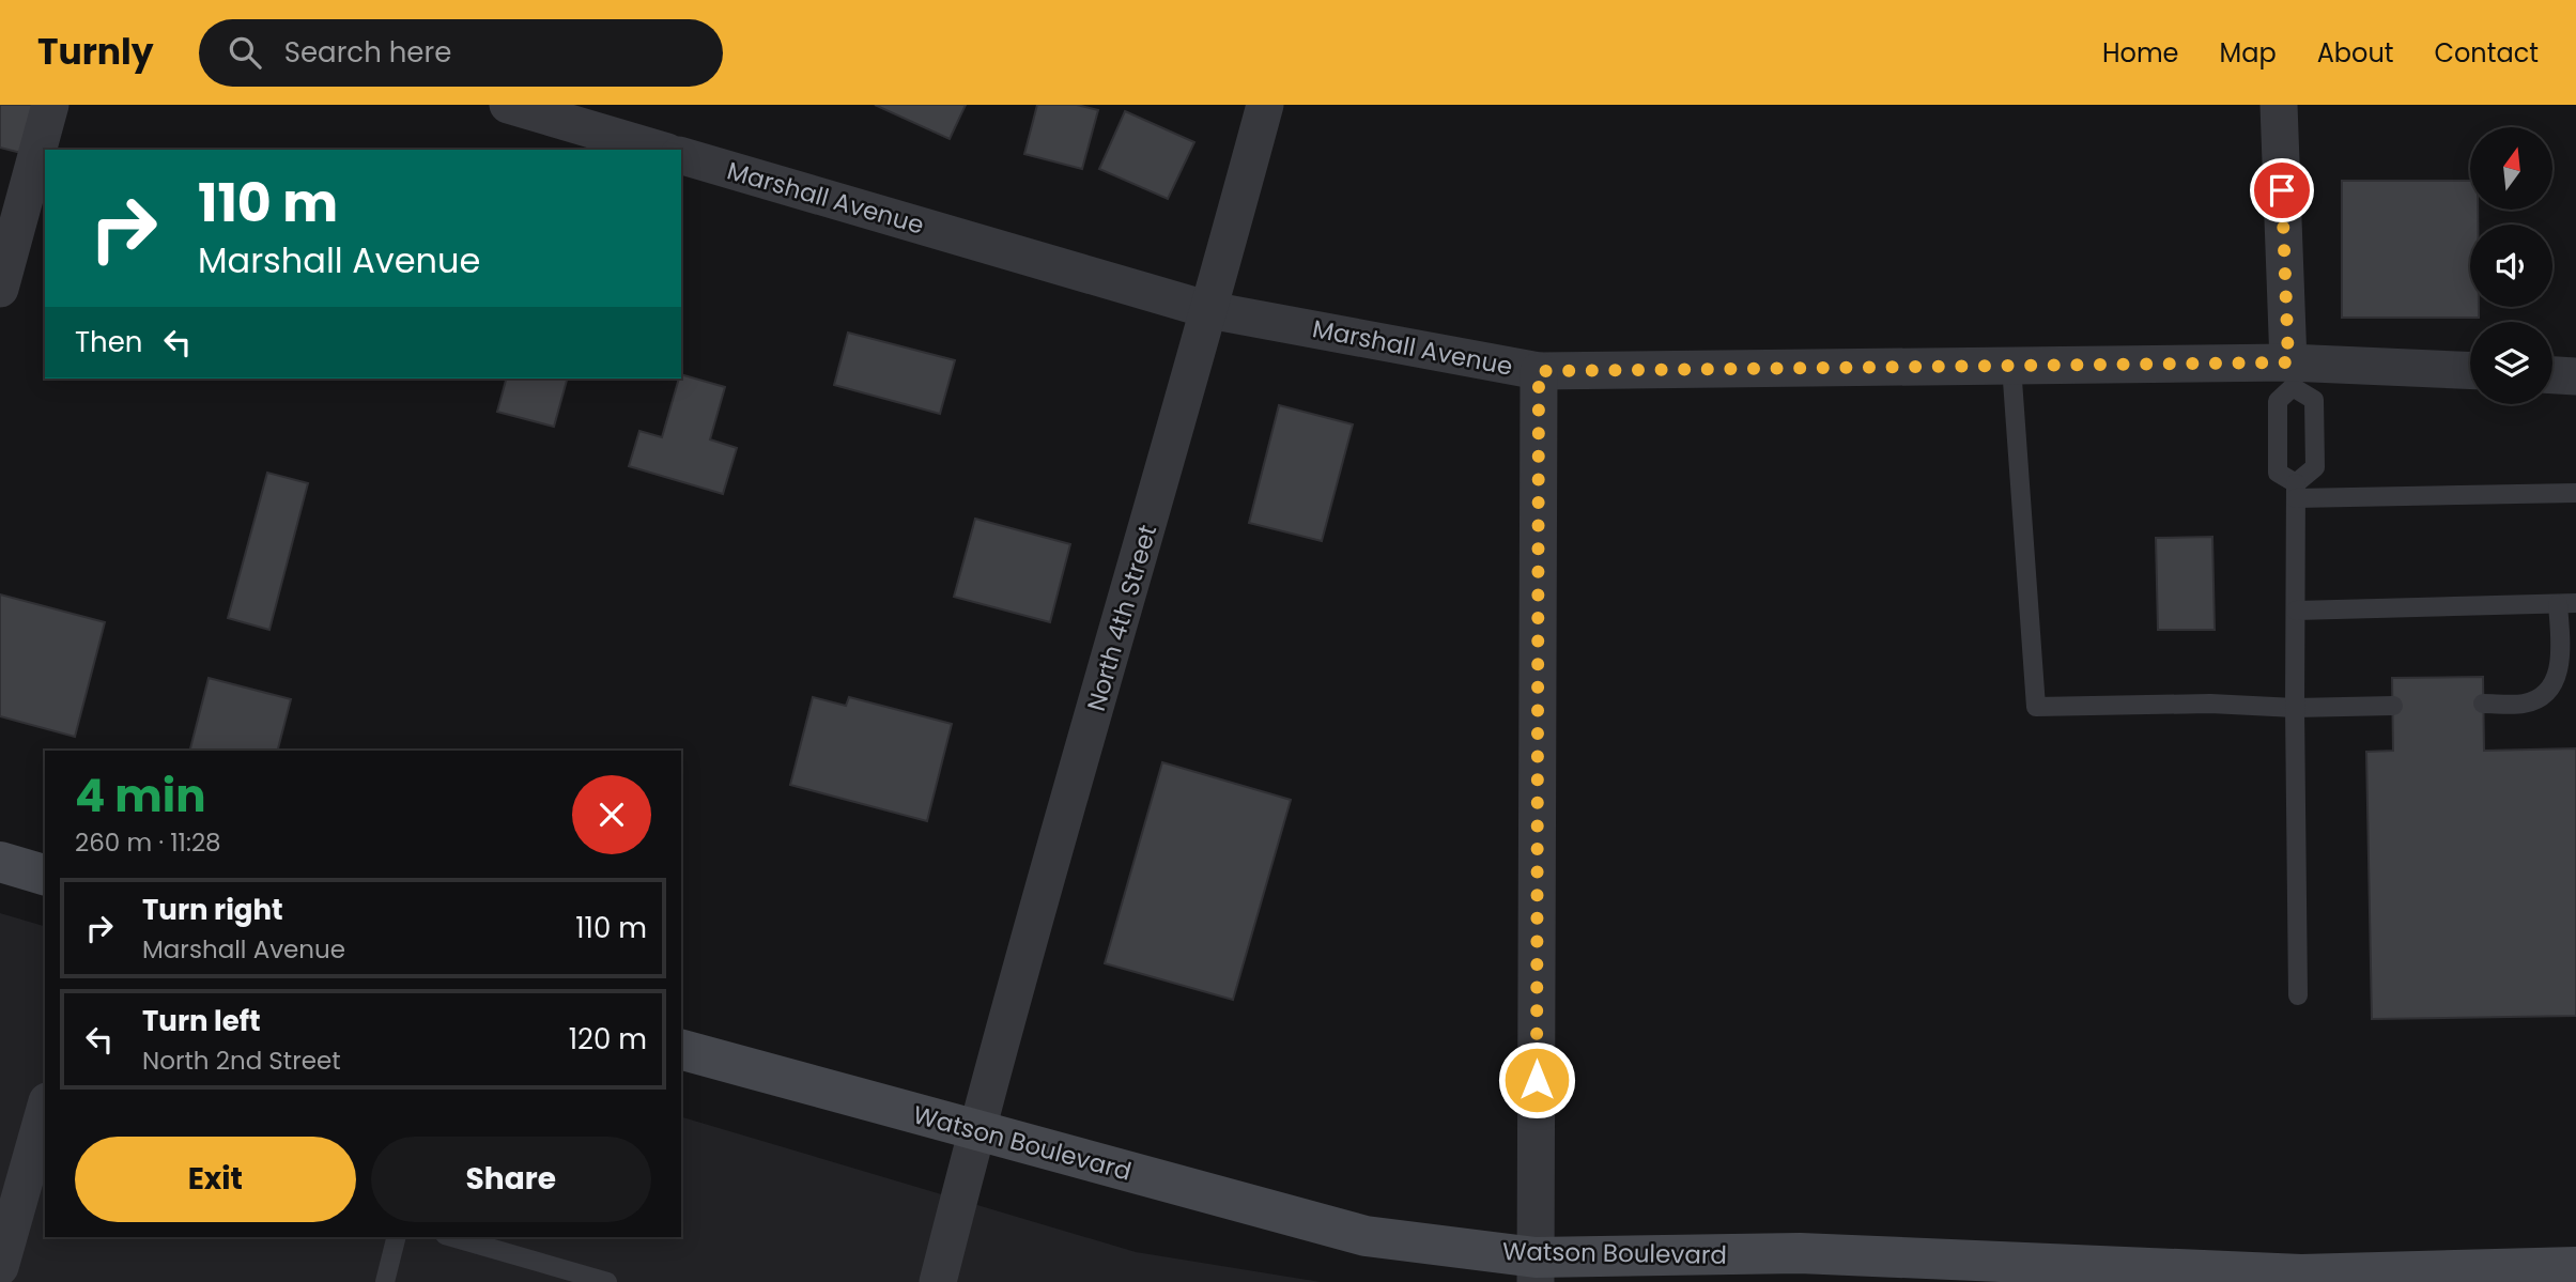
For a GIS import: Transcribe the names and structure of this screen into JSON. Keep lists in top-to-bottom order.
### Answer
{
  "streets": {
    "main road": ["Watson Boulevard"],
    "street": ["Marshall Avenue", "North 4th Street"]
  },
  "crossings": [
    ["Marshall Avenue", "North 4th Street"],
    ["North 4th Street", "Watson Boulevard"]
  ],
  "north": "top",
  "page": {
    "header": "Turnly",
    "search": "Search here",
    "nav": [
      "Home",
      "Map",
      "About",
      "Contact"
    ],
    "turn": ["110 m", "Marshall Avenue"],
    "then": "Then",
    "heading": ["4 min", "260 m · 11:28"],
    "list": [
      {
        "name": "Turn right",
        "note": "Marshall Avenue",
        "value": "110 m"
      },
      {
        "name": "Turn left",
        "note": "North 2nd Street",
        "value": "120 m"
      }
    ],
    "buttons": ["Exit", "Share"]
  }
}
